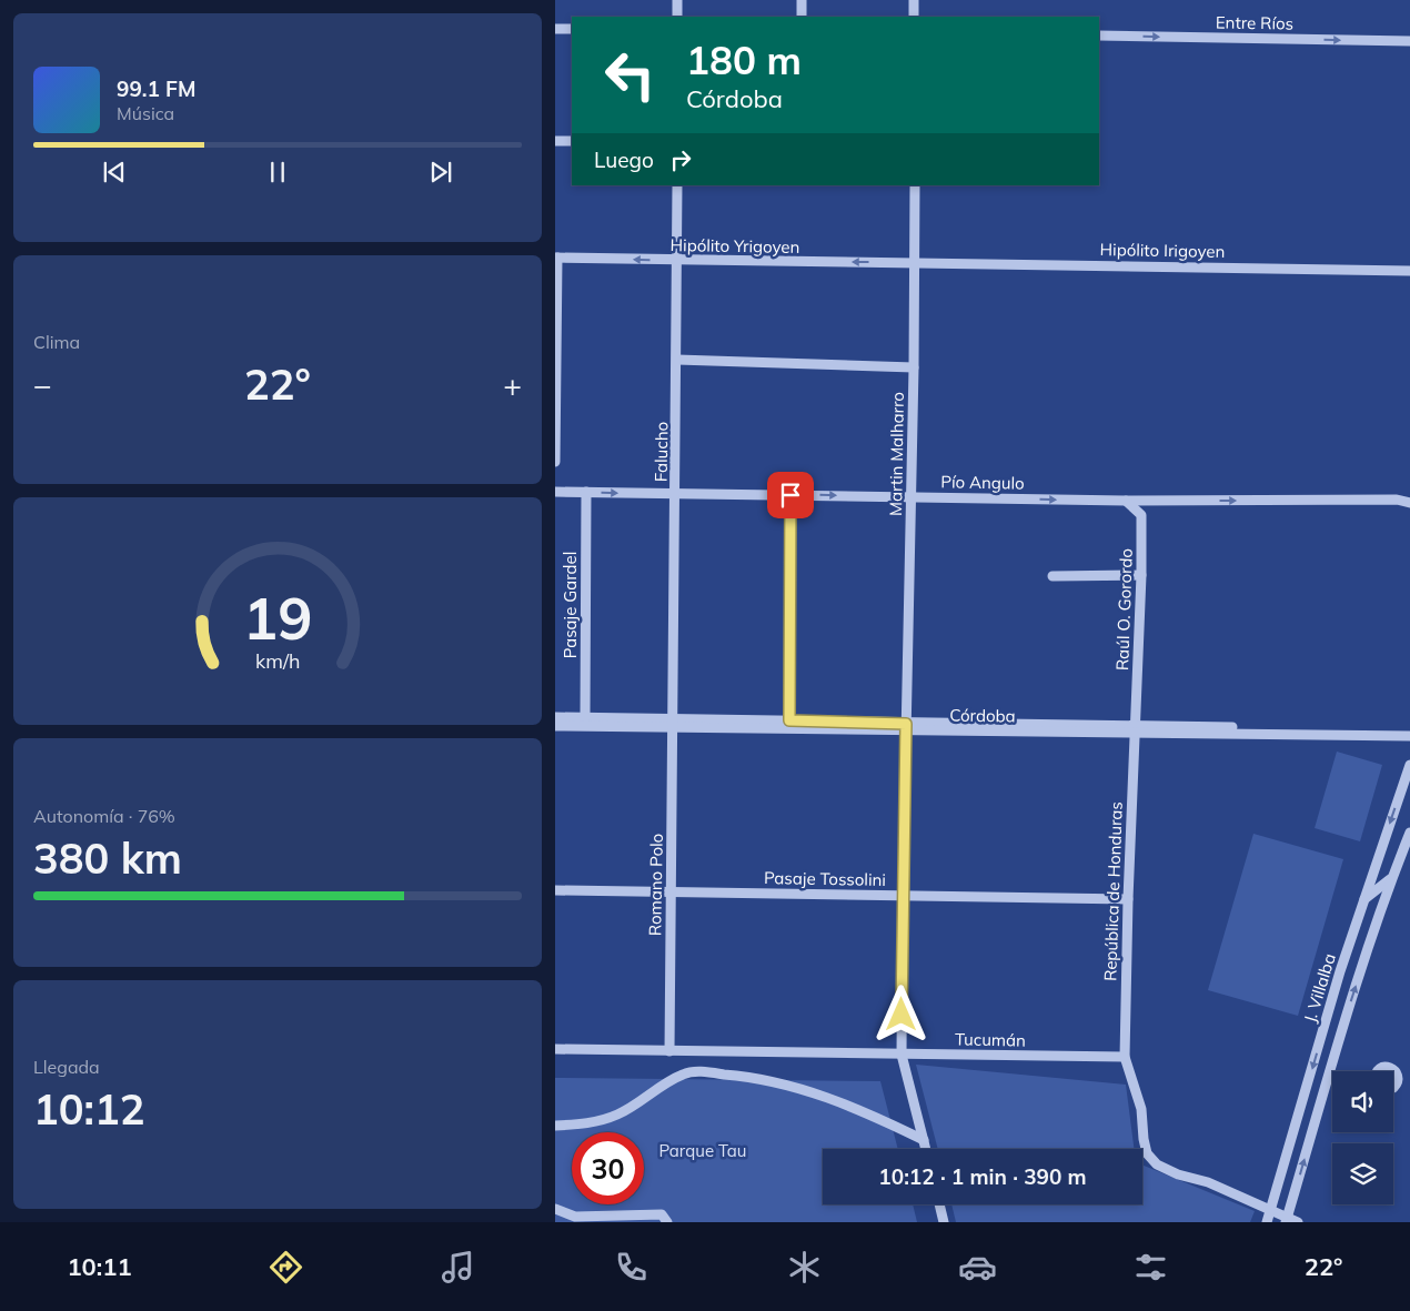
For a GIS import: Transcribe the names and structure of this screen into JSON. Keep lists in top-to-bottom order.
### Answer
{
  "streets": {
    "street": [
      "Entre Ríos",
      "Hipólito Yrigoyen",
      "Hipólito Irigoyen",
      "Falucho",
      "Martin Malharro",
      "Pío Angulo",
      "Pasaje Gardel",
      "Raúl O. Gorordo",
      "Córdoba",
      "Pasaje Tossolini",
      "Romano Polo",
      "República de Honduras",
      "J. Villalba",
      "Tucumán"
    ]
  },
  "crossings": [
    ["Hipólito Yrigoyen", "Hipólito Irigoyen"],
    ["Hipólito Yrigoyen", "Falucho"],
    ["Hipólito Yrigoyen", "Martin Malharro"],
    ["Hipólito Irigoyen", "Martin Malharro"],
    ["Falucho", "Pío Angulo"],
    ["Falucho", "Córdoba"],
    ["Falucho", "Romano Polo"],
    ["Martin Malharro", "Pío Angulo"],
    ["Martin Malharro", "Córdoba"],
    ["Martin Malharro", "Pasaje Tossolini"],
    ["Martin Malharro", "Tucumán"],
    ["Pío Angulo", "Pasaje Gardel"],
    ["Pío Angulo", "Raúl O. Gorordo"],
    ["Pasaje Gardel", "Córdoba"],
    ["Raúl O. Gorordo", "Córdoba"],
    ["Raúl O. Gorordo", "República de Honduras"],
    ["Córdoba", "Romano Polo"],
    ["Córdoba", "República de Honduras"],
    ["Pasaje Tossolini", "Romano Polo"],
    ["Pasaje Tossolini", "República de Honduras"],
    ["Romano Polo", "Tucumán"],
    ["República de Honduras", "Tucumán"]
  ],
  "one_way": ["Entre Ríos", "Hipólito Yrigoyen", "Pío Angulo"],
  "parks": ["Parque Tau"],
  "page": {
    "turn": ["180 m", "Córdoba"],
    "song": ["99.1 FM", "Música"],
    "then": "Luego",
    "tile": [
      "Clima",
      ["Autonomía · 76%", "380 km"],
      ["Llegada", "10:12"]
    ],
    "heat": ["−", "22°", "+"],
    "limit": "30",
    "trip": "10:12 · 1 min · 390 m",
    "tabs": ["10:11", "22°"],
    "gauge": ["19", "km/h"]
  }
}
